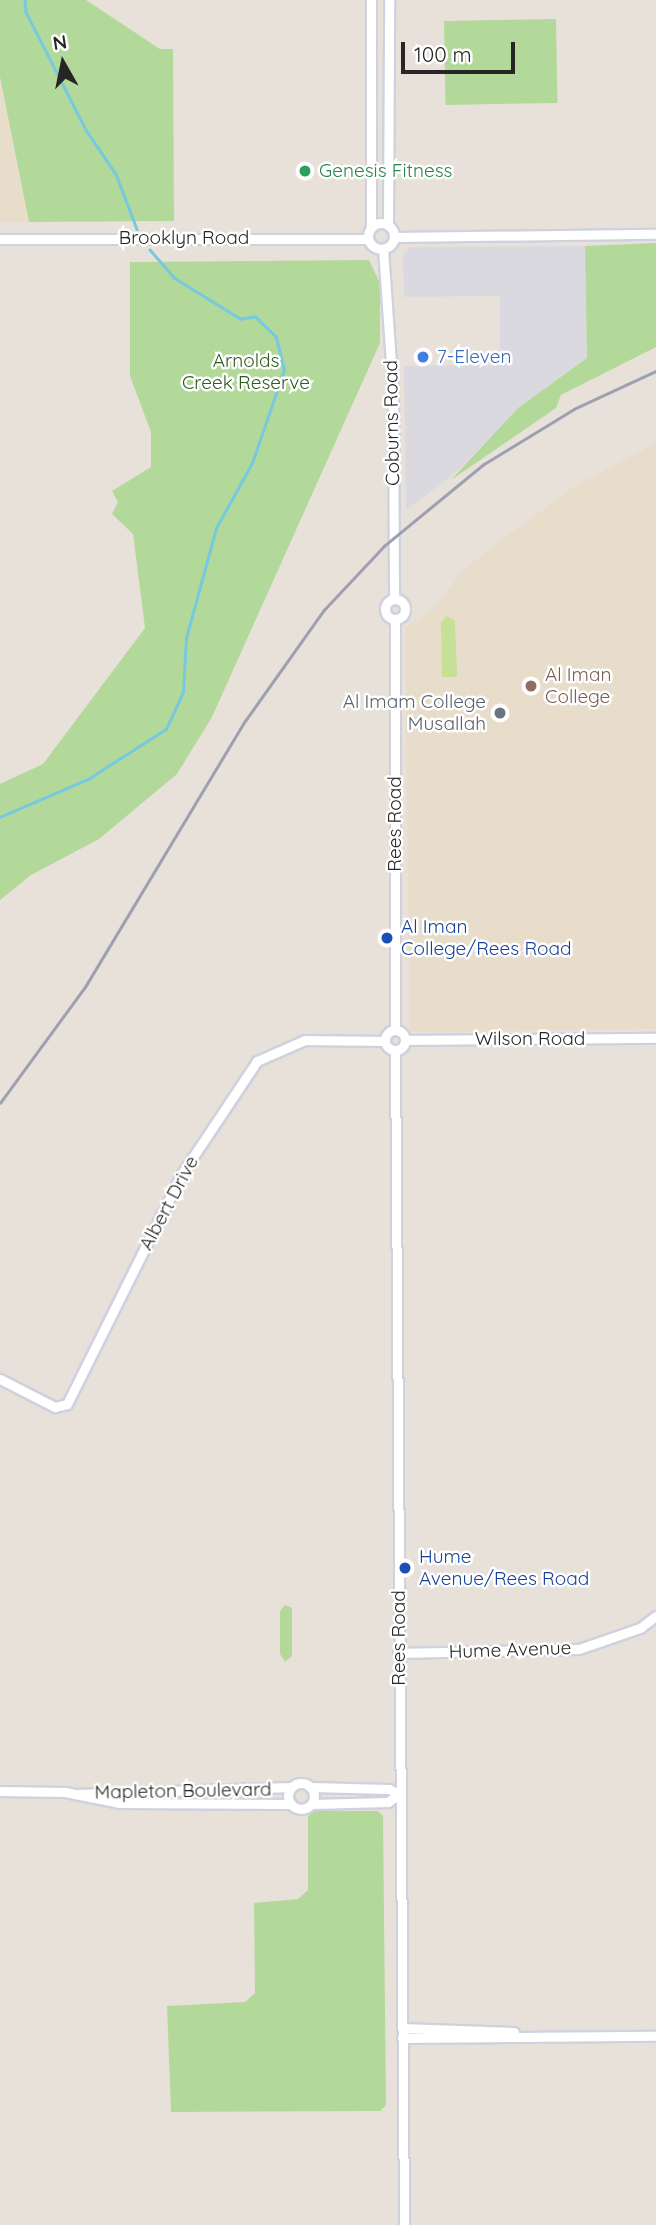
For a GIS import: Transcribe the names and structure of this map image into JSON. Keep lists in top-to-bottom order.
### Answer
{
  "streets": {
    "street": [
      "Brooklyn Road",
      "Coburns Road",
      "Rees Road",
      "Wilson Road",
      "Albert Drive",
      "Hume Avenue",
      "Mapleton Boulevard"
    ]
  },
  "crossings": [
    ["Brooklyn Road", "Coburns Road"],
    ["Rees Road", "Hume Avenue"]
  ],
  "parks": ["Arnolds Creek Reserve"],
  "places": [
    "Genesis Fitness",
    "7-Eleven",
    "Al Iman College",
    "Al Imam College Musallah",
    "Al Iman College/Rees Road",
    "Hume Avenue/Rees Road"
  ],
  "scale_bar": "100 m",
  "north": "top"
}
